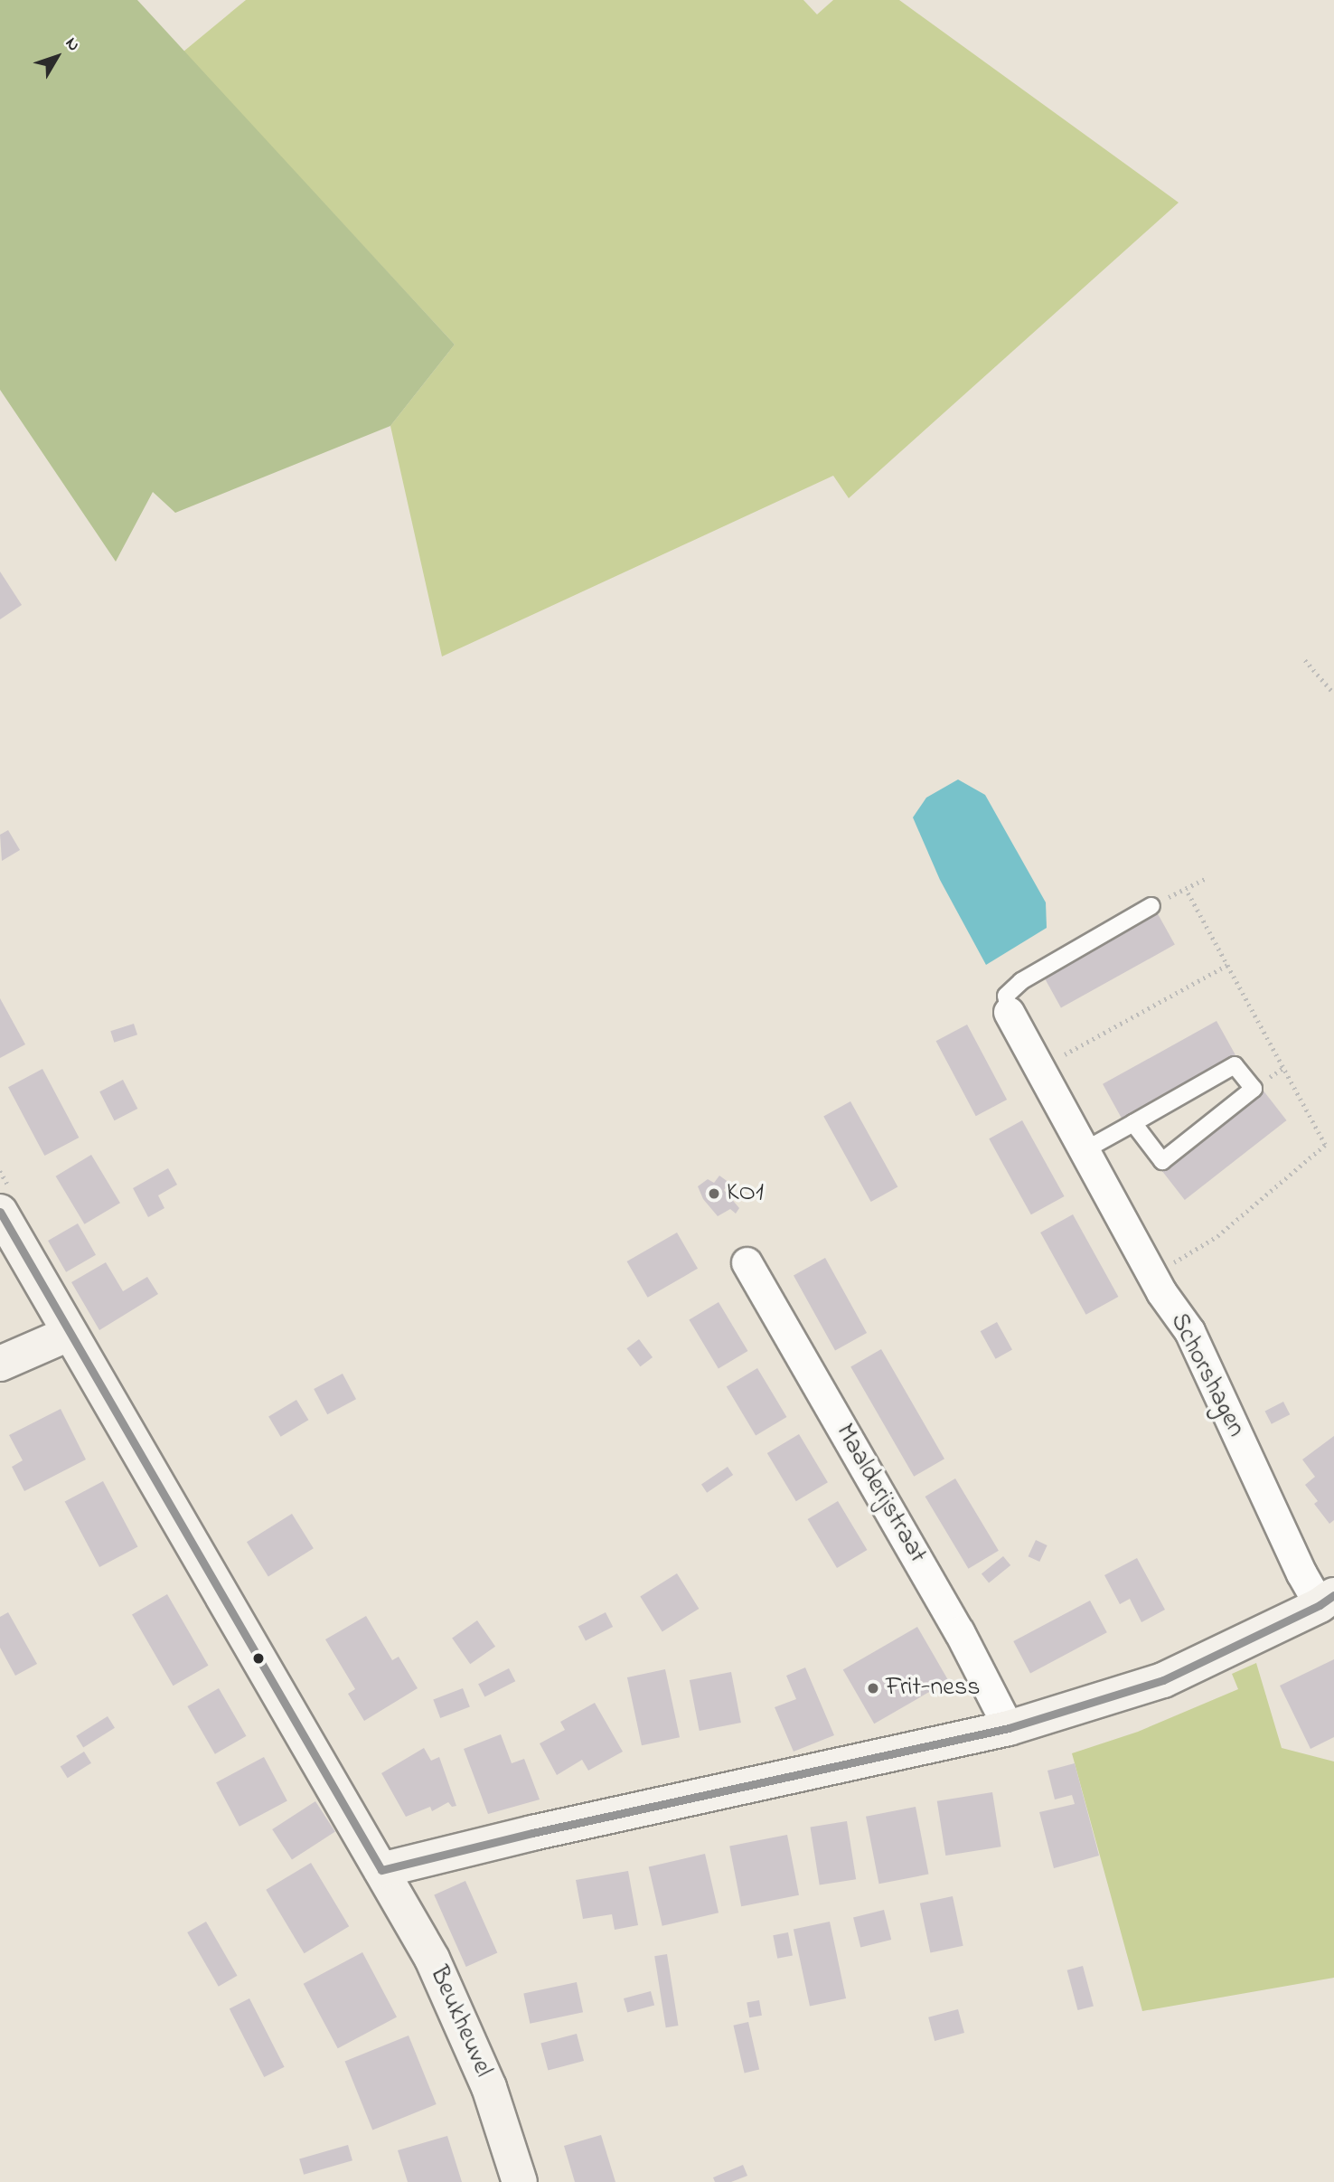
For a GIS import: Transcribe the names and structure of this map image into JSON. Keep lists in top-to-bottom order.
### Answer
{
  "streets": {
    "street": ["Schorshagen", "Maalderijstraat", "Beukheuvel"]
  },
  "places": ["KO1", "Frit-ness"],
  "north": "top right"
}
